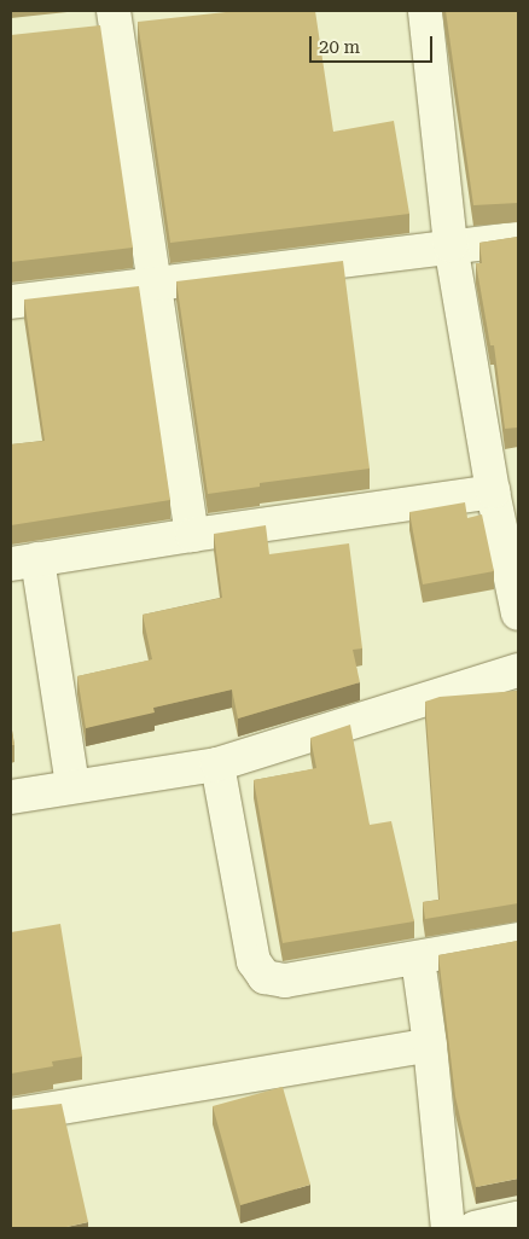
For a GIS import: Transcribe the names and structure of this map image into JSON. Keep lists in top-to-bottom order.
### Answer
{
  "scale_bar": "20 m"
}
